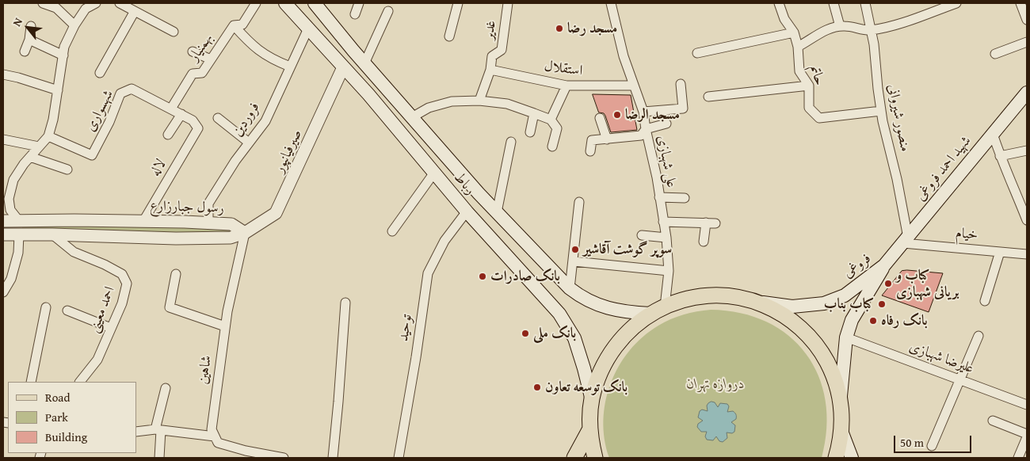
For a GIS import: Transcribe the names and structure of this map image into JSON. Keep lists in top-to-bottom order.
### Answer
{
  "streets": {
    "main road": ["شهید احمد فروغی", "رباط", "فروغی"],
    "street": [
      "غدیر",
      "بهمنیار",
      "استقلال",
      "حاتم",
      "شهسواری",
      "منصور شیروانی",
      "فروردین",
      "صیرفیانپور",
      "علی شهبازی",
      "لاله",
      "رسول جبارزارع",
      "خیام",
      "احمد معینی",
      "توحید",
      "علیرضا شهبازی",
      "شاهین"
    ]
  },
  "crossings": [
    ["غدیر", "استقلال"],
    ["بهمنیار", "شهسواری"],
    ["استقلال", "علی شهبازی"],
    ["حاتم", "منصور شیروانی"],
    ["شهسواری", "لاله"],
    ["منصور شیروانی", "شهید احمد فروغی"],
    ["منصور شیروانی", "خیام"],
    ["فروردین", "رباط"],
    ["فروردین", "رسول جبارزارع"],
    ["صیرفیانپور", "رباط"],
    ["صیرفیانپور", "رسول جبارزارع"],
    ["صیرفیانپور", "شاهین"],
    ["لاله", "رسول جبارزارع"],
    ["شهید احمد فروغی", "خیام"],
    ["شهید احمد فروغی", "فروغی"],
    ["رباط", "توحید"],
    ["رسول جبارزارع", "احمد معینی"],
    ["رسول جبارزارع", "شاهین"],
    ["فروغی", "علیرضا شهبازی"]
  ],
  "parks": ["دروازه تهران"],
  "places": [
    "مسجد رضا",
    "مسجد الرضا",
    "سوپر گوشت آقاشیر",
    "بانک صادرات",
    "کباب و بریانی شهبازی",
    "کباب بناب",
    "بانک رفاه",
    "بانک ملی",
    "بانک توسعه تعاون"
  ],
  "legend": ["Road", "Park", "Building"],
  "scale_bar": "50 m",
  "north": "top left"
}
